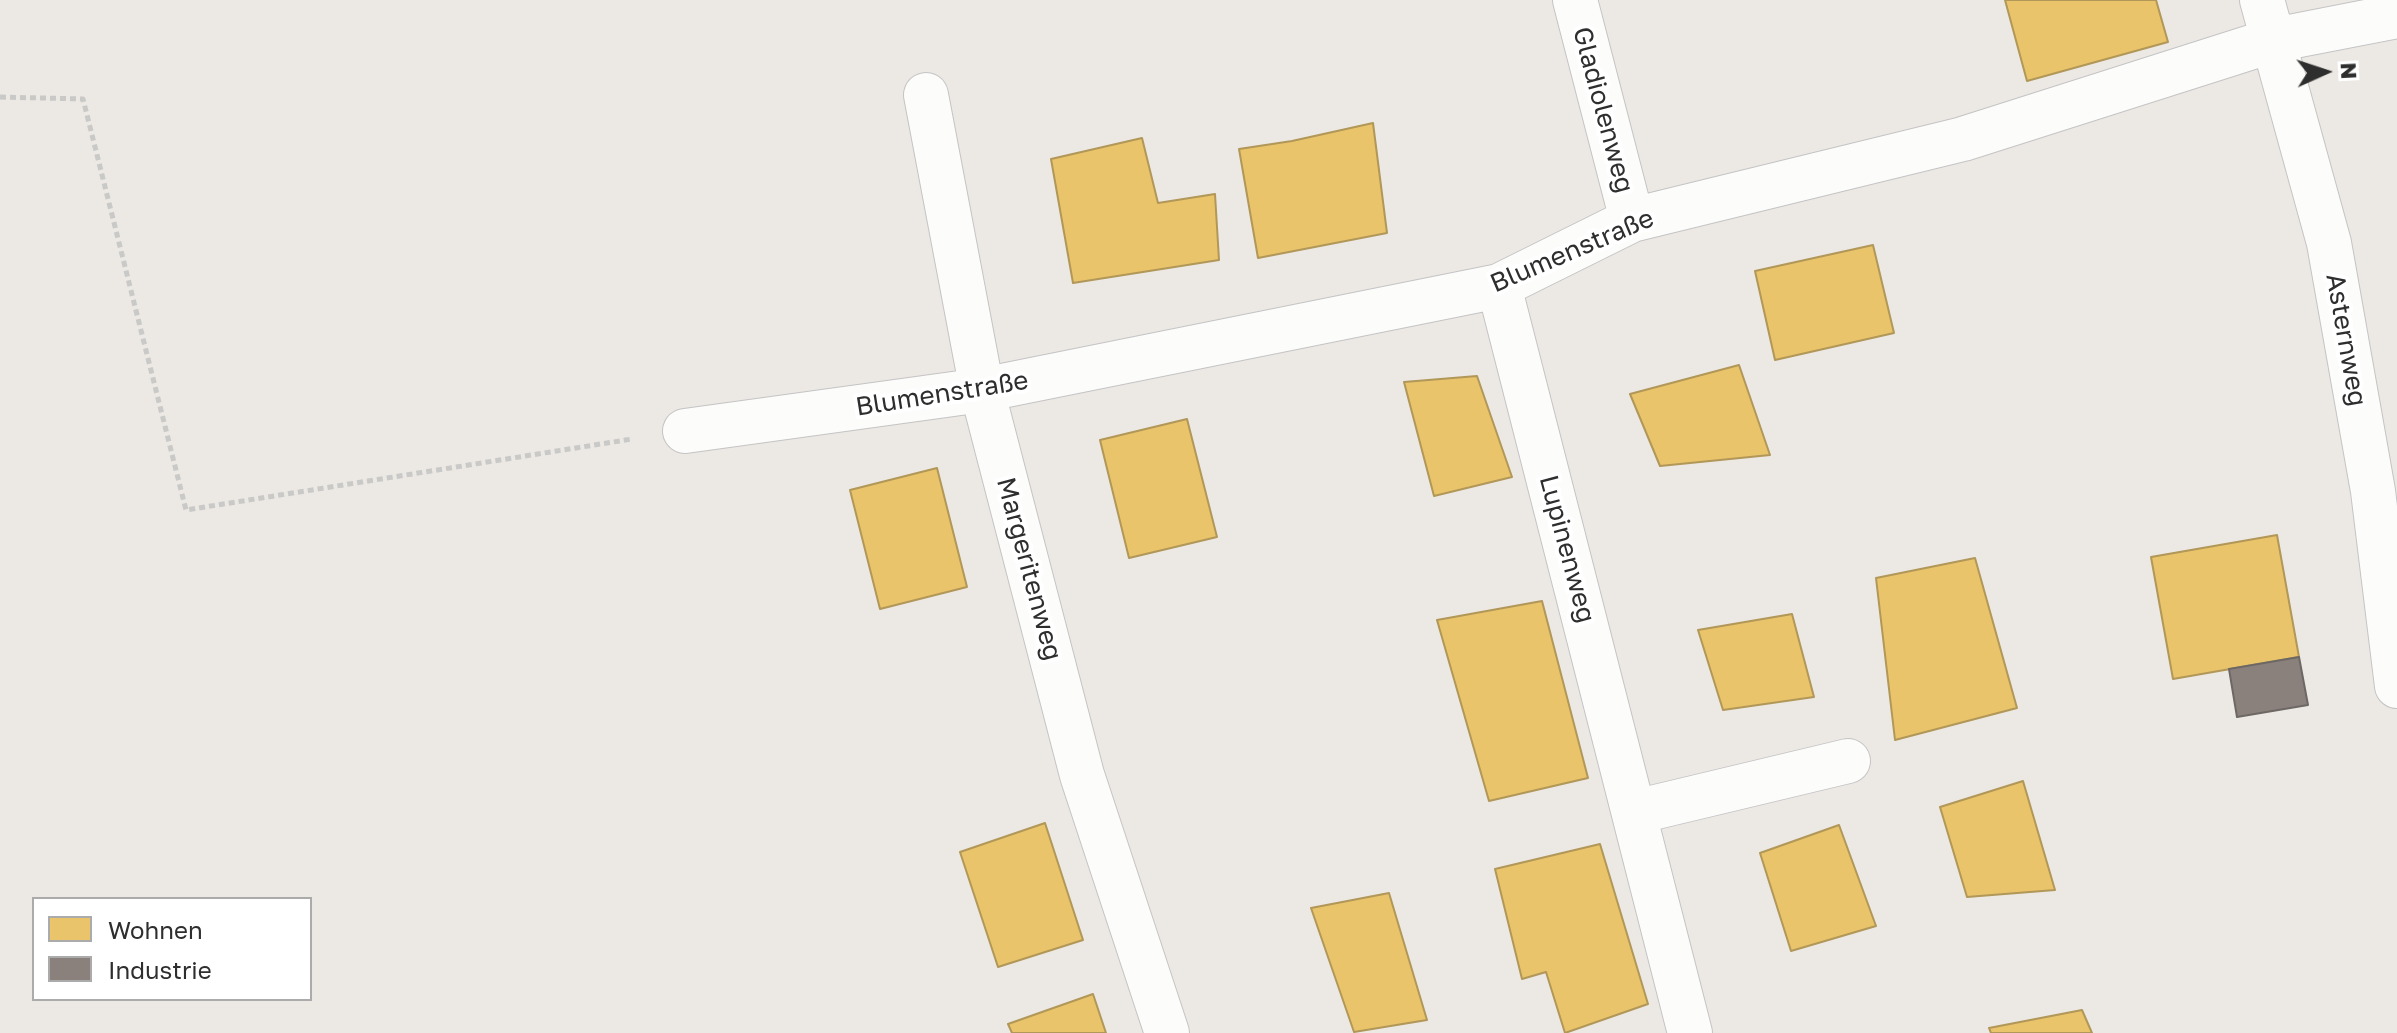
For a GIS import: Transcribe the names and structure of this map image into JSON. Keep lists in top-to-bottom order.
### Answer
{
  "streets": {
    "street": [
      "Gladiolenweg",
      "Blumenstraße",
      "Asternweg",
      "Lupinenweg",
      "Margeritenweg"
    ]
  },
  "crossings": [
    ["Gladiolenweg", "Blumenstraße"],
    ["Blumenstraße", "Asternweg"],
    ["Blumenstraße", "Lupinenweg"],
    ["Blumenstraße", "Margeritenweg"]
  ],
  "legend": ["Wohnen", "Industrie"],
  "north": "right"
}
